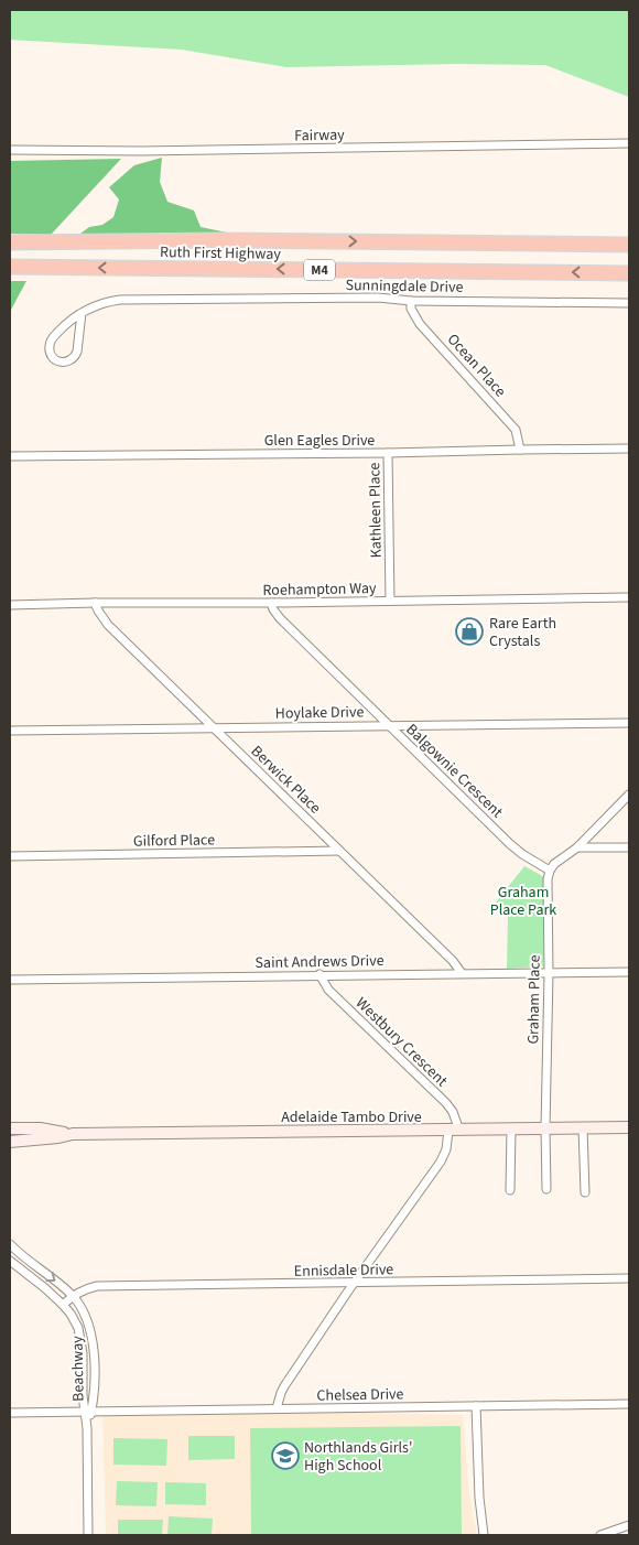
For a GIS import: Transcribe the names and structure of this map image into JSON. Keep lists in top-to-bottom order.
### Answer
{
  "streets": {
    "highway": ["Ruth First Highway", "M4"],
    "street": [
      "Fairway",
      "Sunningdale Drive",
      "Ocean Place",
      "Glen Eagles Drive",
      "Kathleen Place",
      "Roehampton Way",
      "Hoylake Drive",
      "Balgownie Crescent",
      "Berwick Place",
      "Gilford Place",
      "Saint Andrews Drive",
      "Graham Place",
      "Westbury Crescent",
      "Adelaide Tambo Drive",
      "Ennisdale Drive",
      "Beachway",
      "Chelsea Drive"
    ]
  },
  "crossings": [
    ["Sunningdale Drive", "Ocean Place"],
    ["Ocean Place", "Glen Eagles Drive"],
    ["Glen Eagles Drive", "Kathleen Place"],
    ["Kathleen Place", "Roehampton Way"],
    ["Roehampton Way", "Balgownie Crescent"],
    ["Roehampton Way", "Berwick Place"],
    ["Hoylake Drive", "Balgownie Crescent"],
    ["Hoylake Drive", "Berwick Place"],
    ["Balgownie Crescent", "Graham Place"],
    ["Berwick Place", "Gilford Place"],
    ["Berwick Place", "Saint Andrews Drive"],
    ["Saint Andrews Drive", "Graham Place"],
    ["Saint Andrews Drive", "Westbury Crescent"],
    ["Graham Place", "Adelaide Tambo Drive"],
    ["Westbury Crescent", "Adelaide Tambo Drive"],
    ["Ennisdale Drive", "Beachway"],
    ["Beachway", "Chelsea Drive"]
  ],
  "parks": ["Graham Place Park"],
  "places": {
    "shop": ["Rare Earth Crystals"],
    "school or university": ["Northlands Girls' High School"]
  }
}
